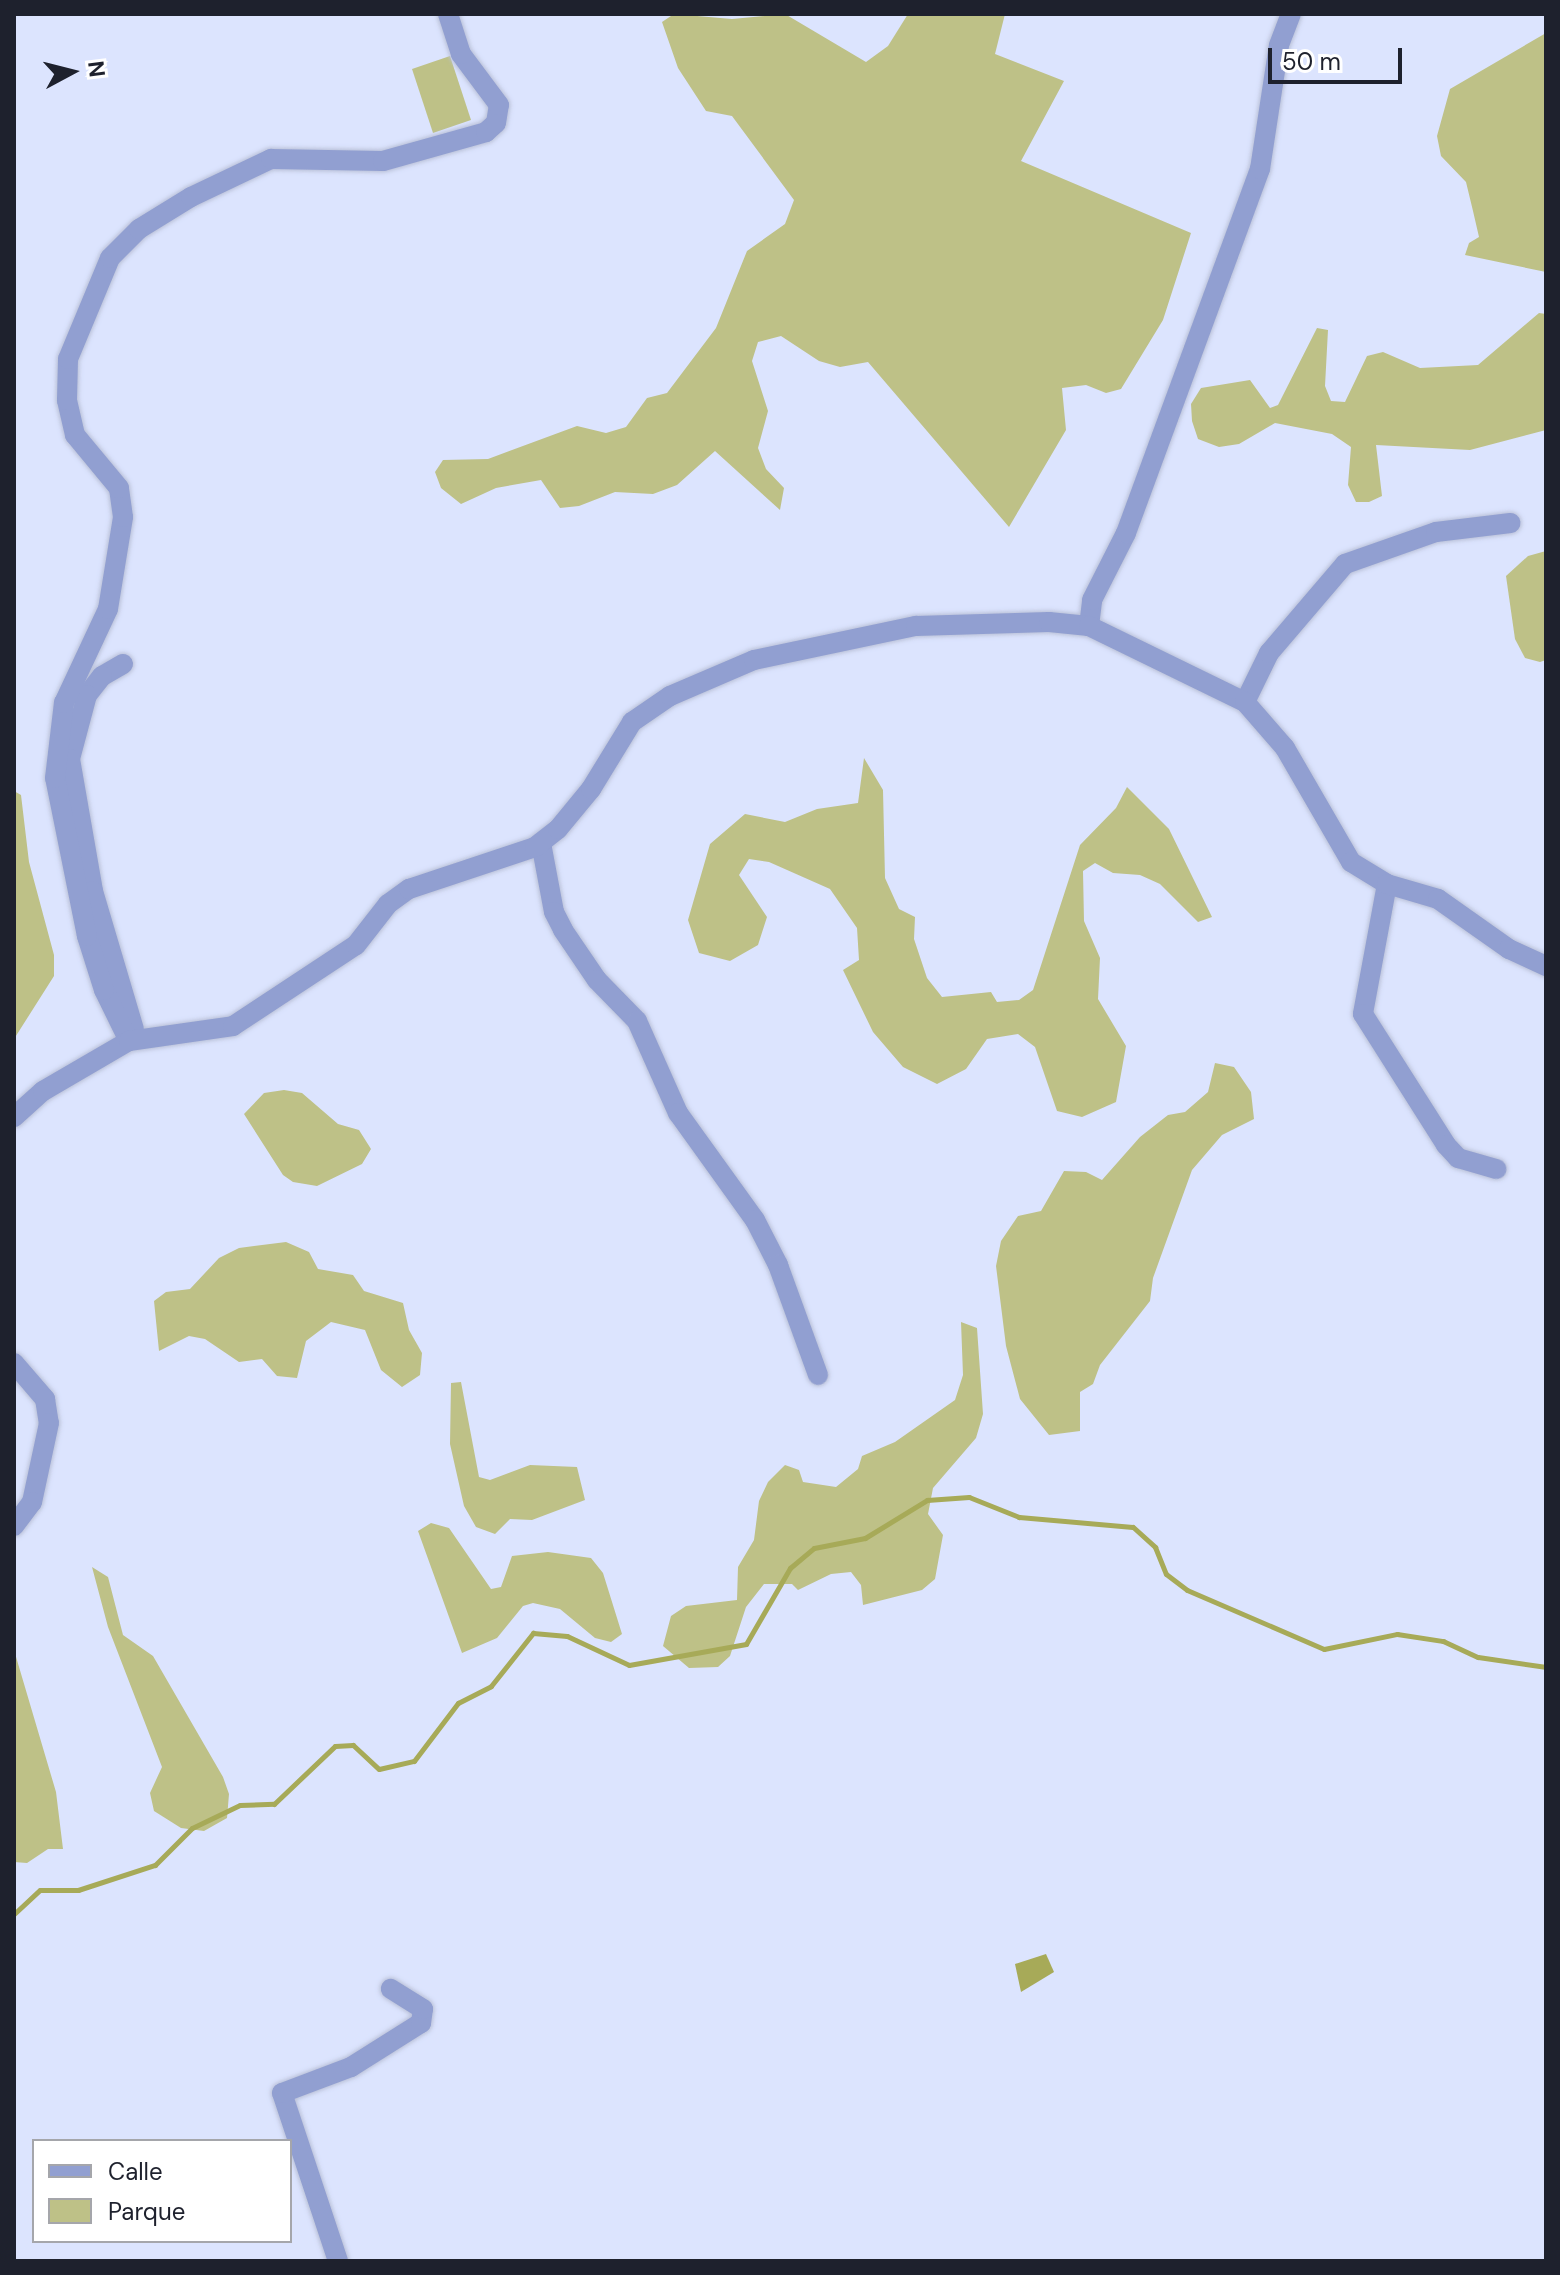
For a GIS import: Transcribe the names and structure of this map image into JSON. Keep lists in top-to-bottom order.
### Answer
{
  "legend": ["Calle", "Parque"],
  "scale_bar": "50 m",
  "north": "right"
}
